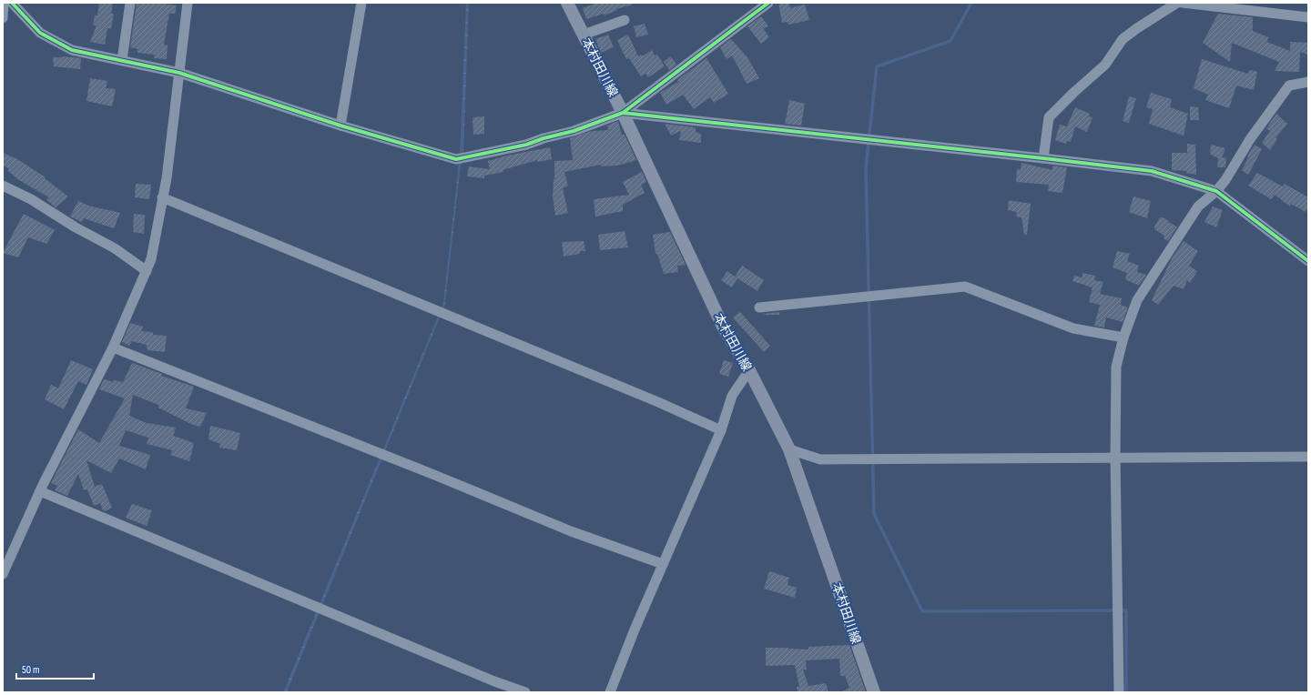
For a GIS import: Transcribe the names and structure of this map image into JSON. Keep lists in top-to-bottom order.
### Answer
{
  "streets": {
    "main road": ["本村田川線"]
  },
  "scale_bar": "50 m"
}
